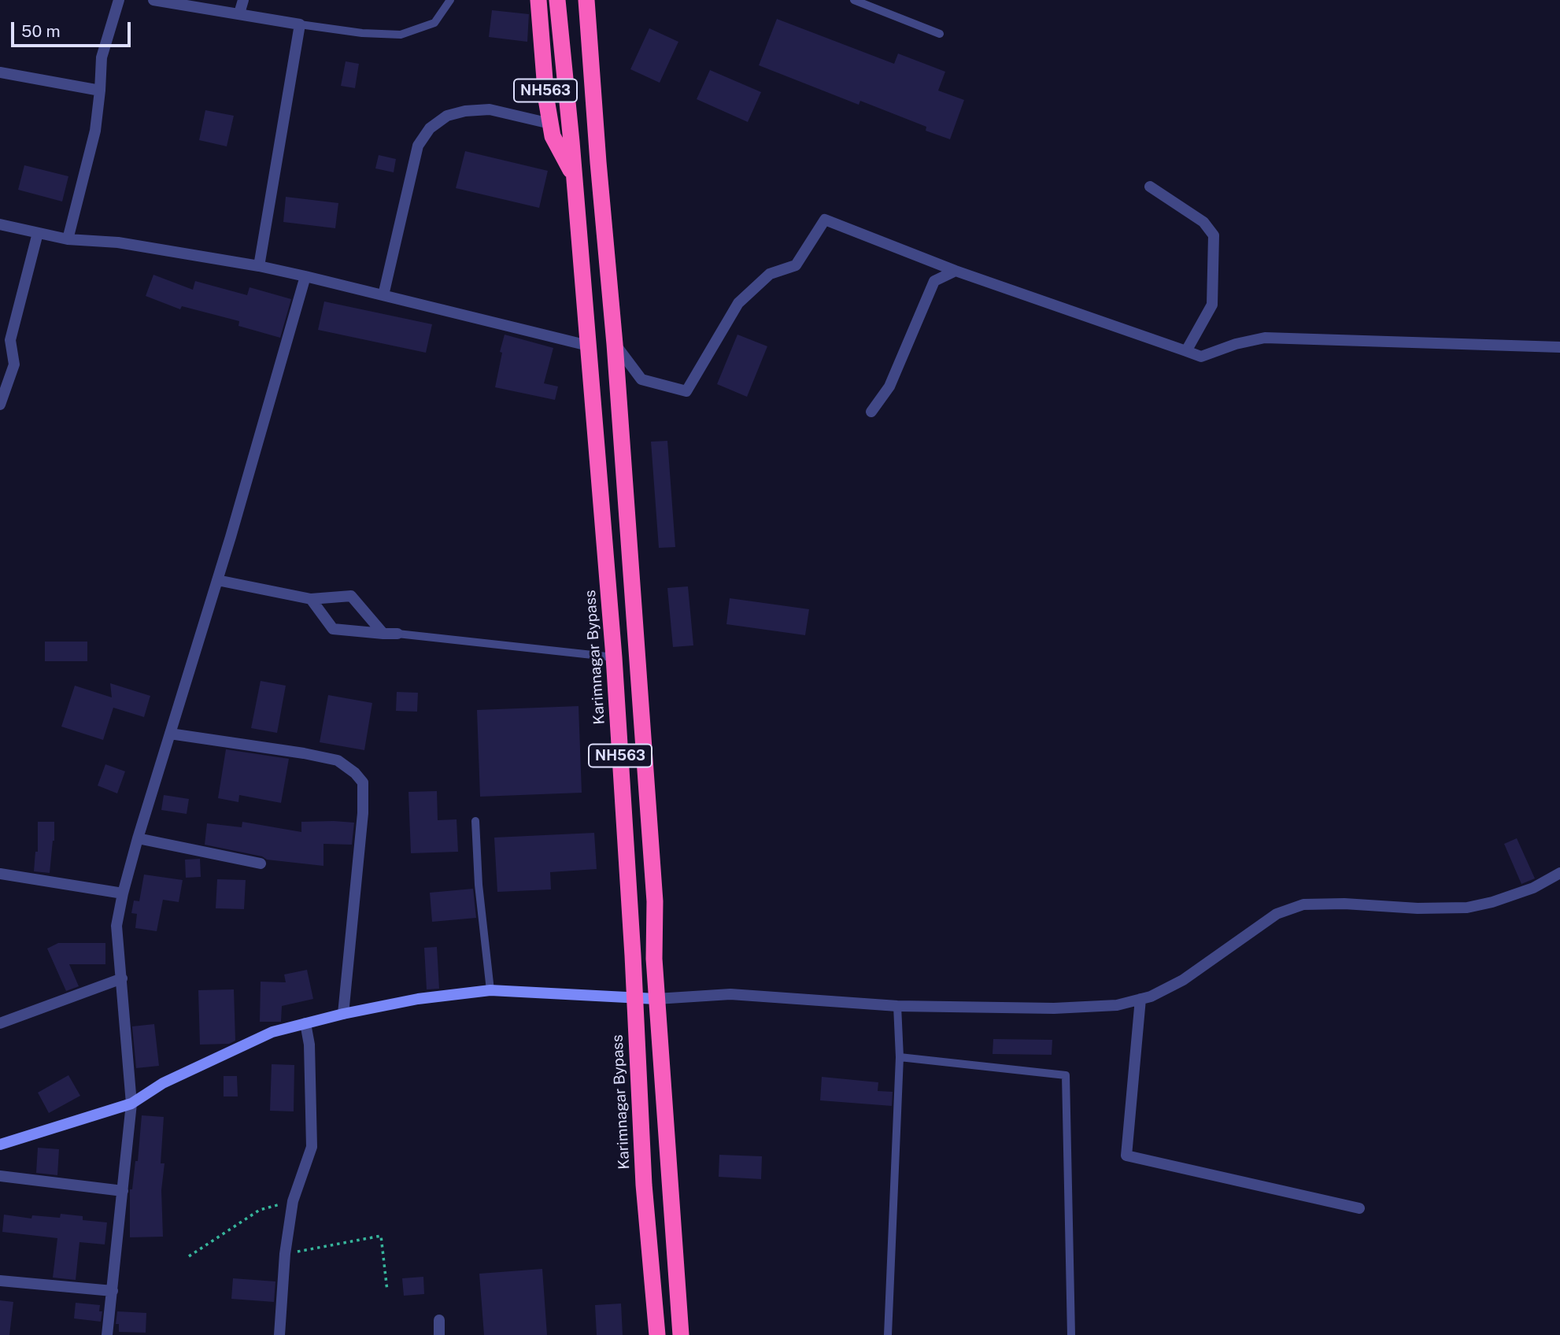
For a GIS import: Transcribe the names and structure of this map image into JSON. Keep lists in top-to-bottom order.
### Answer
{
  "streets": {
    "highway": ["NH563", "Karimnagar Bypass"]
  },
  "crossings": [
    ["NH563", "Karimnagar Bypass"]
  ],
  "scale_bar": "50 m"
}
